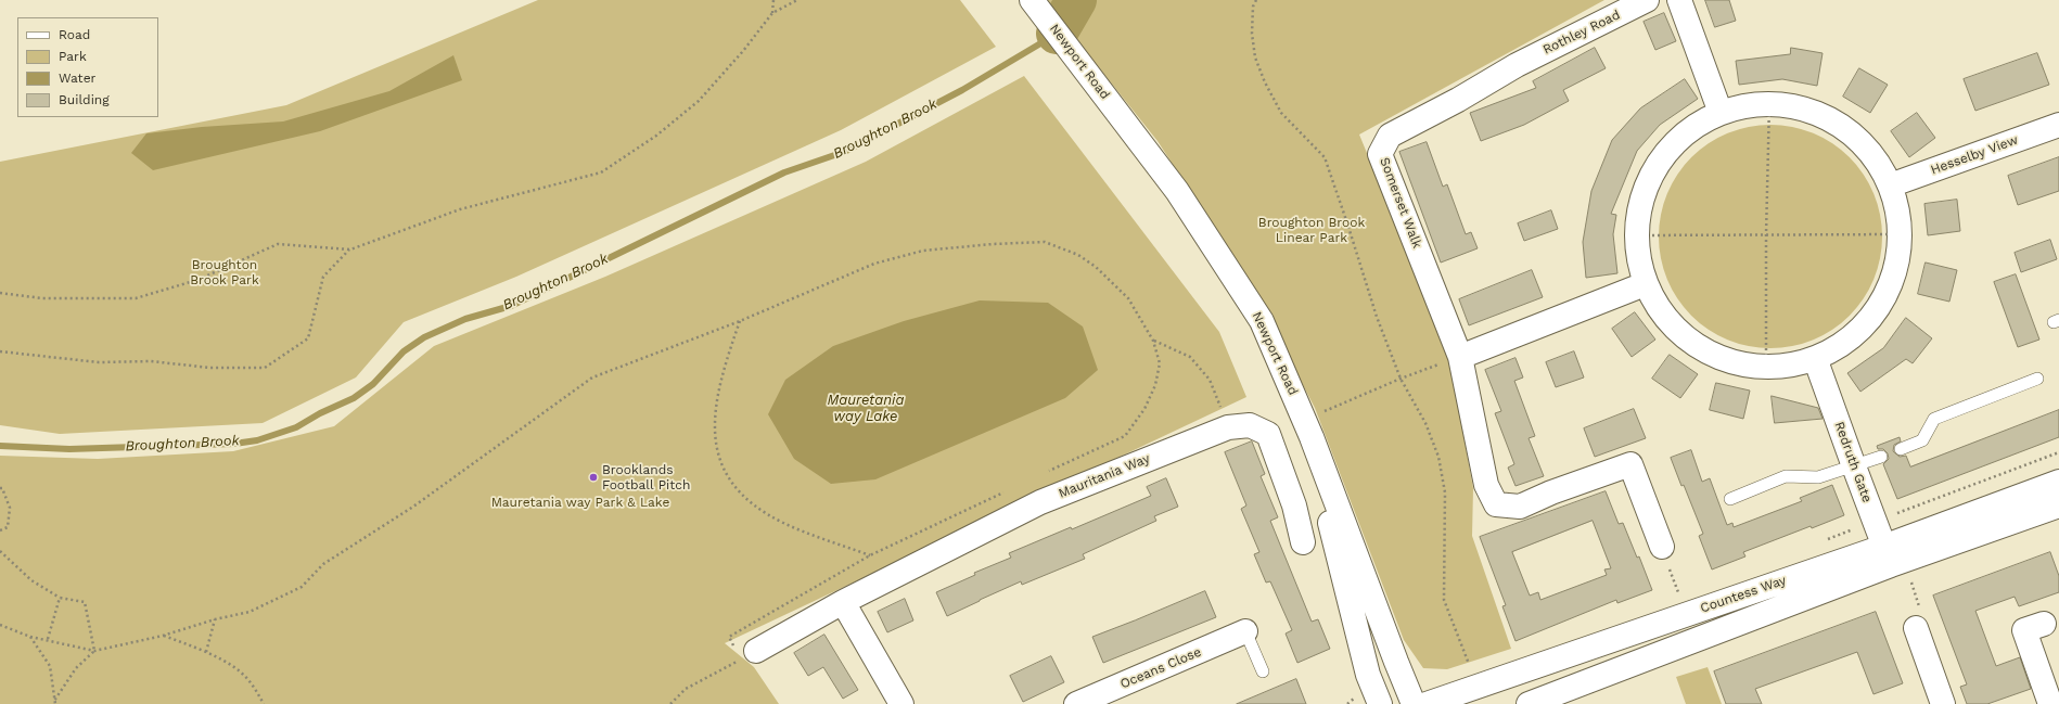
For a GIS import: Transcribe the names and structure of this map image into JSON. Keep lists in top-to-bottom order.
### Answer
{
  "streets": {
    "street": [
      "Rothley Road",
      "Newport Road",
      "Hesselby View",
      "Somerset Walk",
      "Redruth Gate",
      "Mauritania Way",
      "Countess Way",
      "Oceans Close"
    ]
  },
  "crossings": [
    ["Rothley Road", "Somerset Walk"],
    ["Redruth Gate", "Countess Way"]
  ],
  "water": ["Broughton Brook", "Mauretania way Lake"],
  "parks": ["Broughton Brook Linear Park", "Broughton Brook Park", "Mauretania way Park & Lake"],
  "places": ["Brooklands Football Pitch"],
  "legend": [
    "Road",
    "Park",
    "Water",
    "Building"
  ]
}
